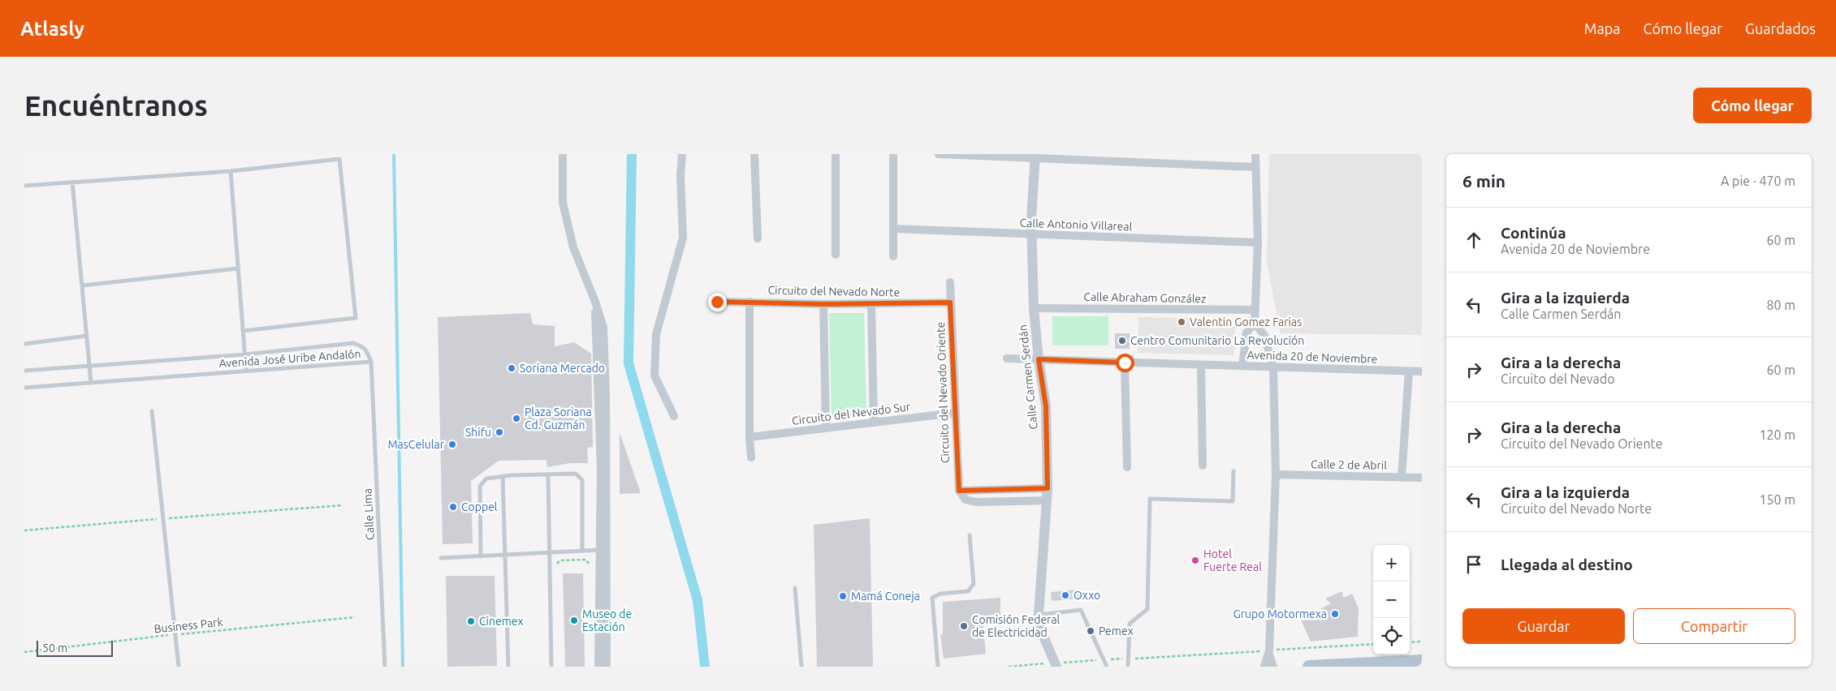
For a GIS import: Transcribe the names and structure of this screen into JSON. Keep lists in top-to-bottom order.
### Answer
{
  "streets": {
    "street": [
      "Calle Antonio Villareal",
      "Circuito del Nevado Norte",
      "Calle Abraham González",
      "Avenida 20 de Noviembre",
      "Calle Carmen Serdán",
      "Circuito del Nevado Oriente",
      "Circuito del Nevado Sur",
      "Calle 2 de Abril"
    ],
    "lane": ["Avenida José Uribe Andalón", "Calle Lima"],
    "path": ["Business Park"]
  },
  "crossings": [
    ["Calle Antonio Villareal", "Calle Carmen Serdán"],
    ["Circuito del Nevado Norte", "Circuito del Nevado Oriente"],
    ["Calle Abraham González", "Calle Carmen Serdán"],
    ["Avenida 20 de Noviembre", "Calle Carmen Serdán"],
    ["Avenida José Uribe Andalón", "Calle Lima"],
    ["Circuito del Nevado Oriente", "Circuito del Nevado Sur"]
  ],
  "places": [
    "Valentin Gomez Farias",
    "Centro Comunitario La Revolución",
    "Soriana Mercado",
    "Plaza Soriana Cd. Guzmán",
    "Shifu",
    "MasCelular",
    "Coppel",
    "Hotel Fuerte Real",
    "Oxxo",
    "Mamá Coneja",
    "Grupo Motormexa",
    "Museo de Estación",
    "Cinemex",
    "Comisión Federal de Electricidad",
    "Pemex"
  ],
  "scale_bar": "50 m",
  "page": {
    "header": "Atlasly",
    "nav": ["Mapa", "Cómo llegar", "Guardados"],
    "buttons": [
      "Cómo llegar",
      ["Guardar", "Compartir"]
    ],
    "title": "Encuéntranos",
    "heading": ["6 min", "A pie · 470 m"],
    "list": [
      ["Continúa", "Avenida 20 de Noviembre", "60 m"],
      ["Gira a la izquierda", "Calle Carmen Serdán", "80 m"],
      ["Gira a la derecha", "Circuito del Nevado", "60 m"],
      ["Gira a la derecha", "Circuito del Nevado Oriente", "120 m"],
      ["Gira a la izquierda", "Circuito del Nevado Norte", "150 m"],
      "Llegada al destino"
    ],
    "map_buttons": ["+", "−"],
    "scale": "50 m"
  }
}
